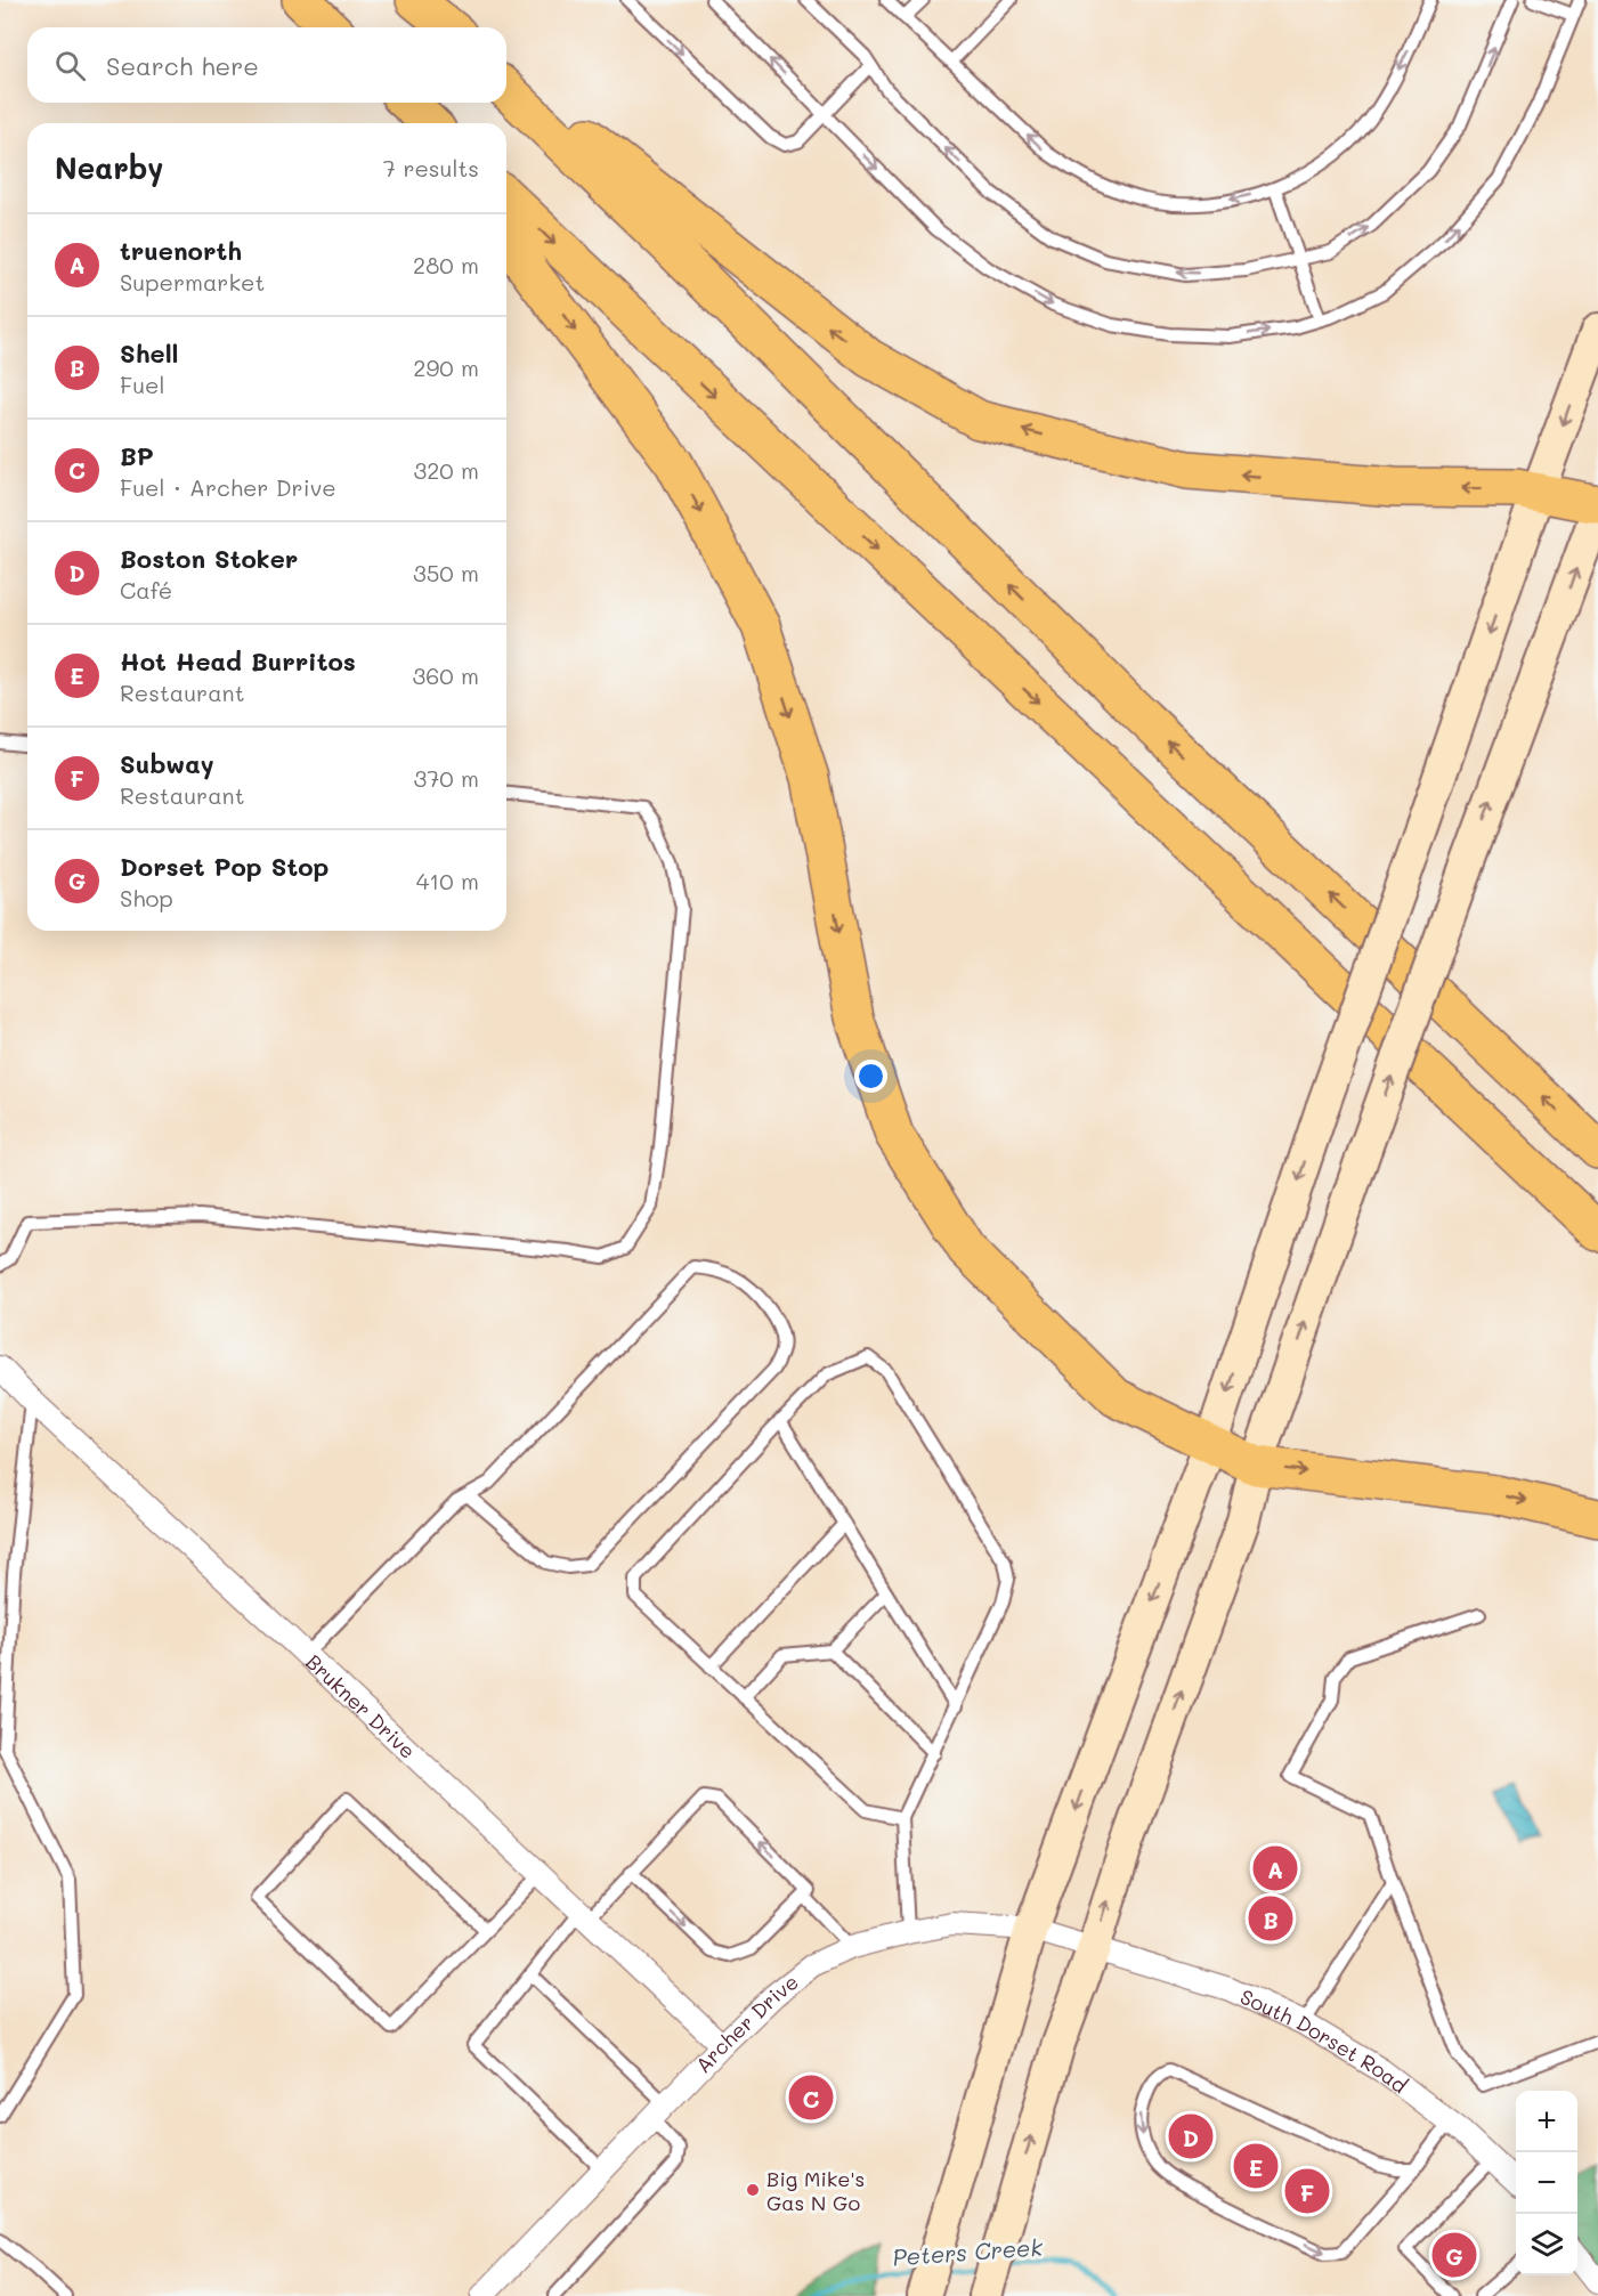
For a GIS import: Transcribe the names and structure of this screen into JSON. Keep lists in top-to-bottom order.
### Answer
{
  "streets": {
    "street": ["Brukner Drive", "Archer Drive", "South Dorset Road"]
  },
  "crossings": [
    ["Brukner Drive", "Archer Drive"],
    ["Archer Drive", "South Dorset Road"]
  ],
  "water": ["Peters Creek"],
  "places": ["Big Mike's Gas N Go"],
  "page": {
    "search": "Search here",
    "heading": ["Nearby", "7 results"],
    "list": [
      {
        "mark": "A",
        "name": "truenorth",
        "note": "Supermarket",
        "value": "280 m"
      },
      {
        "mark": "B",
        "name": "Shell",
        "note": "Fuel",
        "value": "290 m"
      },
      {
        "mark": "C",
        "name": "BP",
        "note": "Fuel · Archer Drive",
        "value": "320 m"
      },
      {
        "mark": "D",
        "name": "Boston Stoker",
        "note": "Café",
        "value": "350 m"
      },
      {
        "mark": "E",
        "name": "Hot Head Burritos",
        "note": "Restaurant",
        "value": "360 m"
      },
      {
        "mark": "F",
        "name": "Subway",
        "note": "Restaurant",
        "value": "370 m"
      },
      {
        "mark": "G",
        "name": "Dorset Pop Stop",
        "note": "Shop",
        "value": "410 m"
      }
    ],
    "pins": [
      "A",
      "B",
      "C",
      "D",
      "E",
      "F",
      "G"
    ],
    "map_buttons": ["+", "−"]
  }
}
